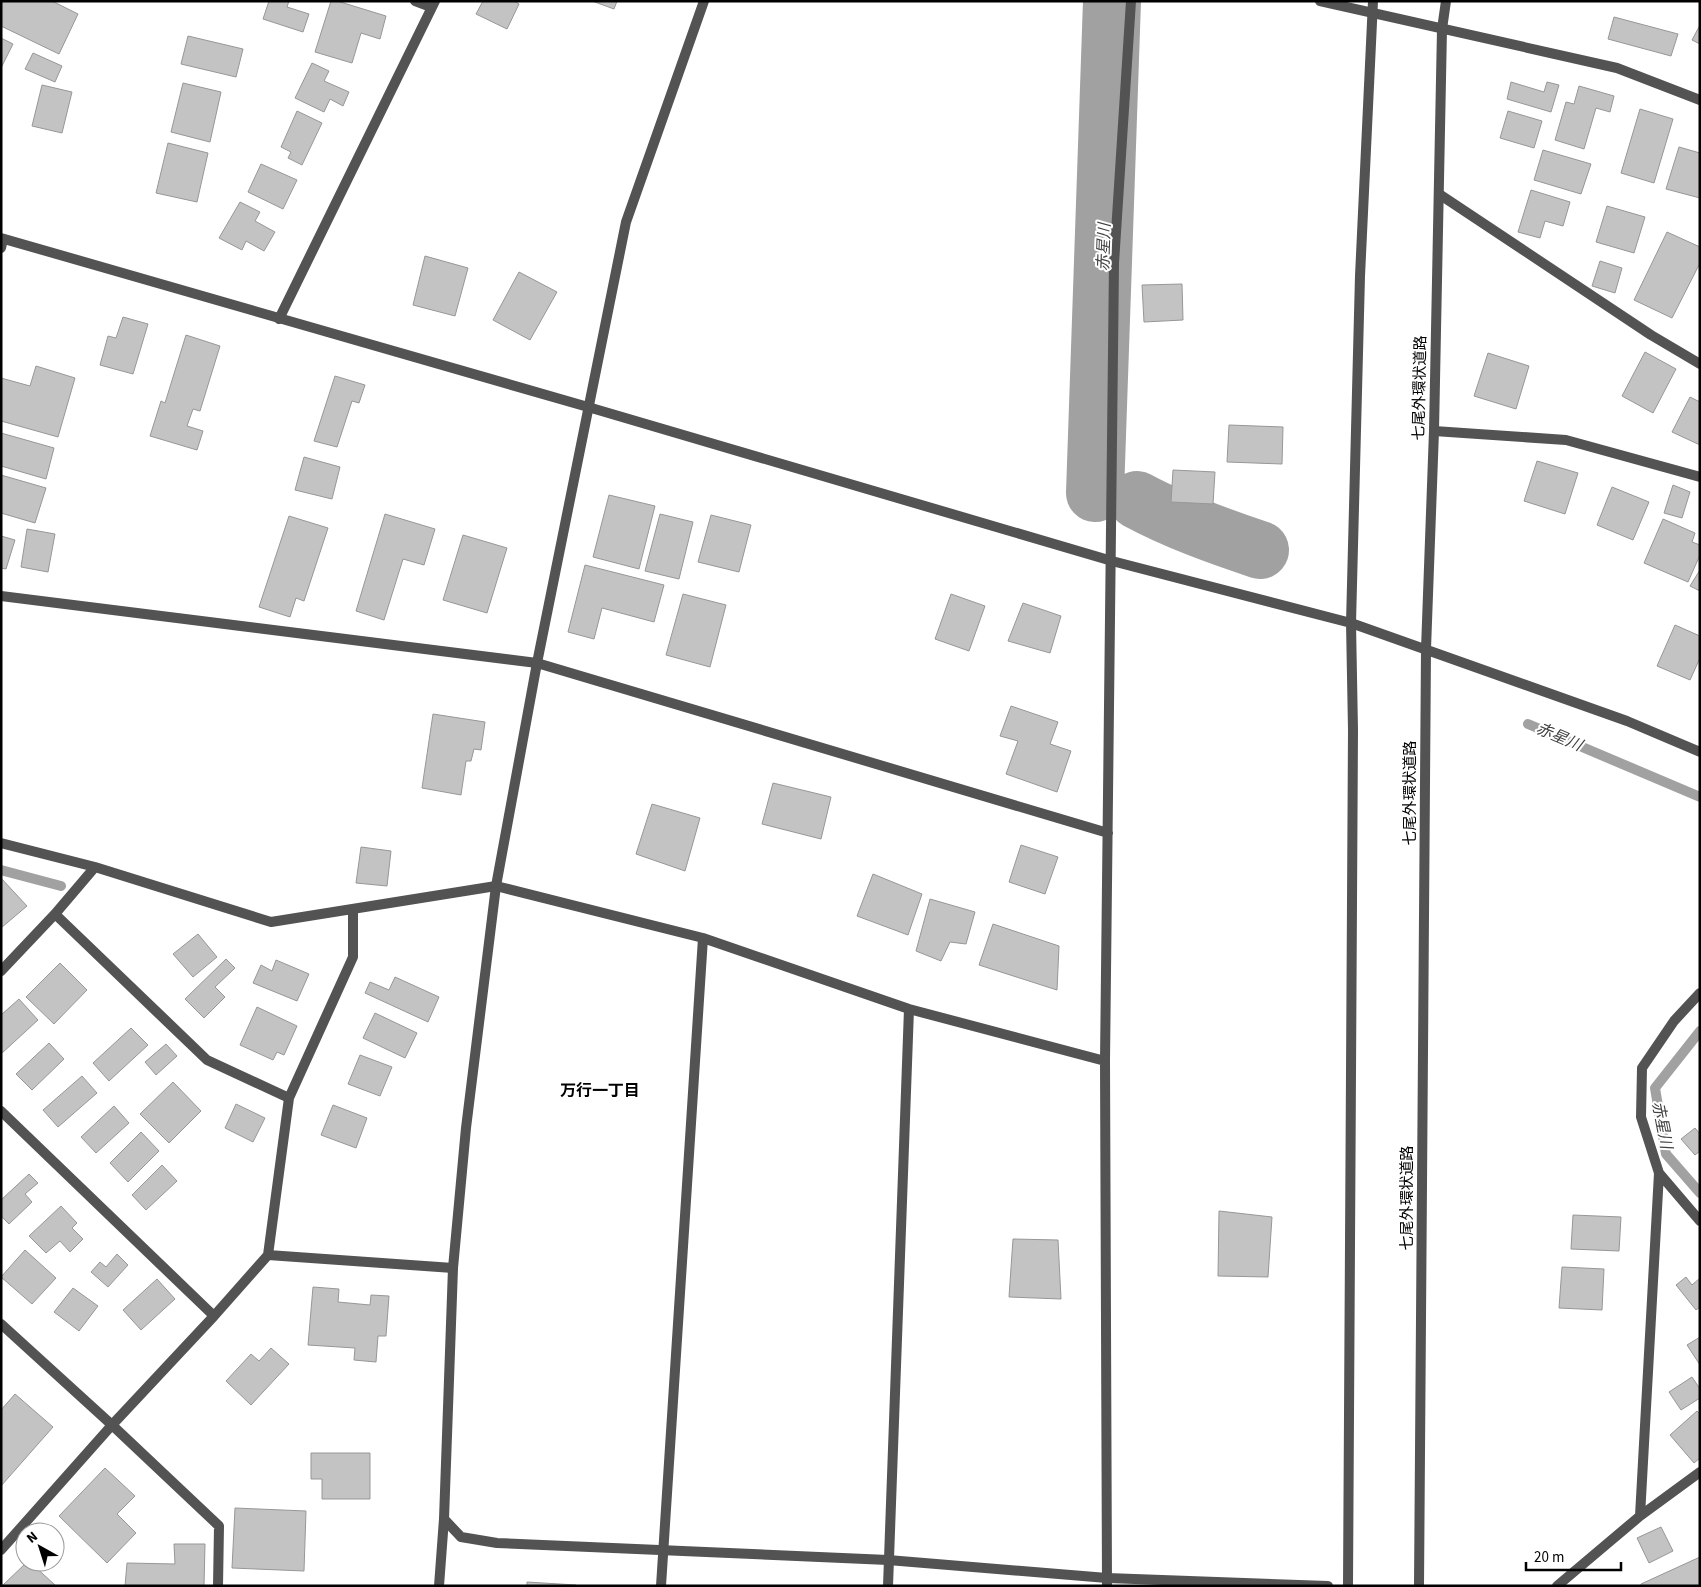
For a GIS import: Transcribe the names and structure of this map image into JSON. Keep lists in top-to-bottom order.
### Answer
{
  "streets": {
    "street": ["七尾外環状道路"]
  },
  "districts": ["万行一丁目"],
  "water": ["赤星川"],
  "scale_bar": "20 m",
  "north": "top left"
}
